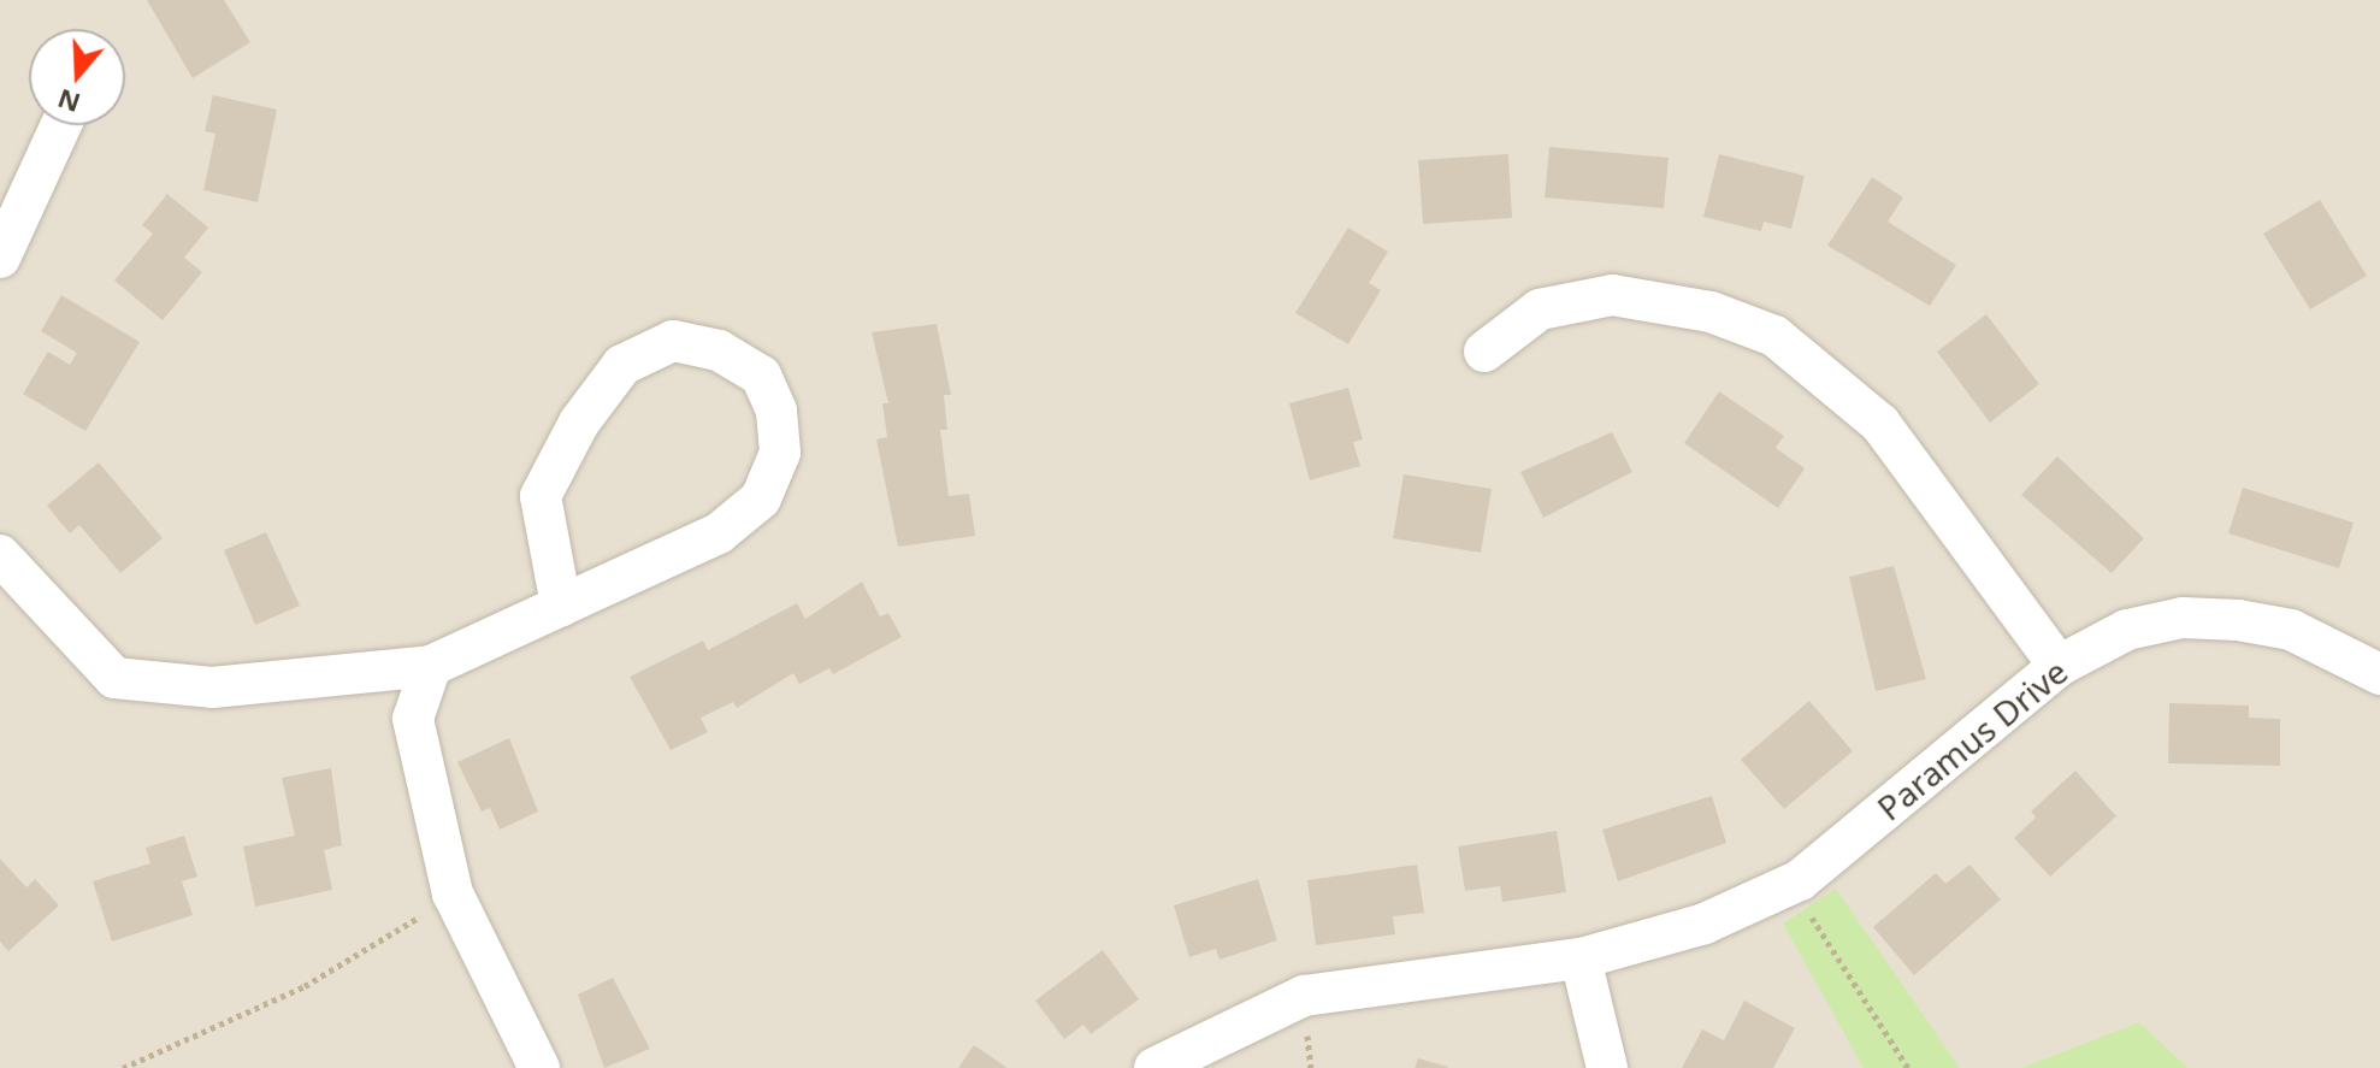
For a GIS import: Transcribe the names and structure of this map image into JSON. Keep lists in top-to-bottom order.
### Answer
{
  "streets": {
    "street": ["Paramus Drive"]
  },
  "north": "bottom"
}
